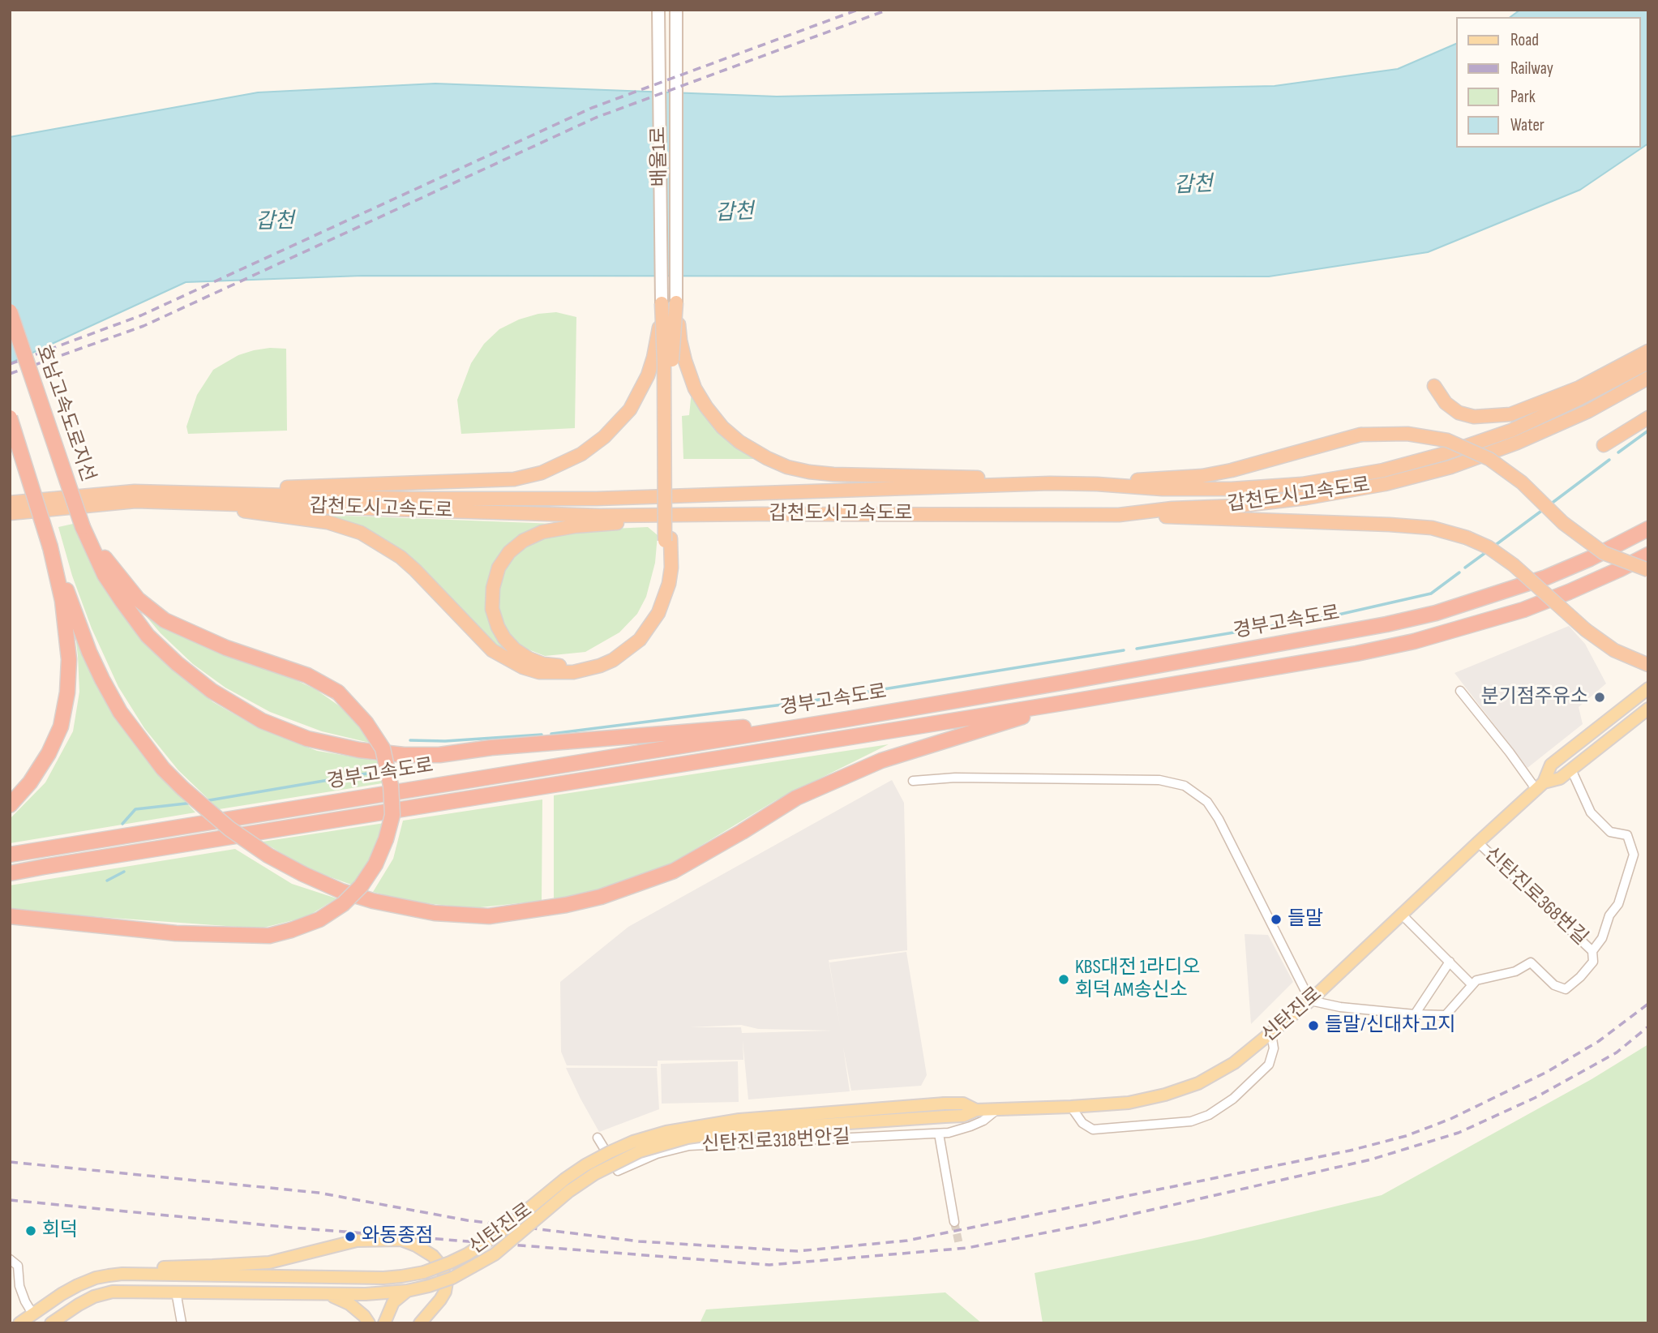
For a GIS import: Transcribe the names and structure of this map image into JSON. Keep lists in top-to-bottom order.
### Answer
{
  "streets": {
    "highway": ["호남고속도로지선", "갑천도시고속도로", "경부고속도로"],
    "main road": ["배울1로", "신탄진로"],
    "street": ["신탄진로368번길", "신탄진로318번안길"]
  },
  "crossings": [
    ["신탄진로368번길", "신탄진로"],
    ["신탄진로", "신탄진로318번안길"]
  ],
  "water": ["갑천"],
  "places": [
    "분기점주유소",
    "들말",
    "KBS대전 1라디오 회덕 AM송신소",
    "들말/신대차고지",
    "회덕",
    "와동종점"
  ],
  "legend": [
    "Road",
    "Railway",
    "Park",
    "Water"
  ]
}
